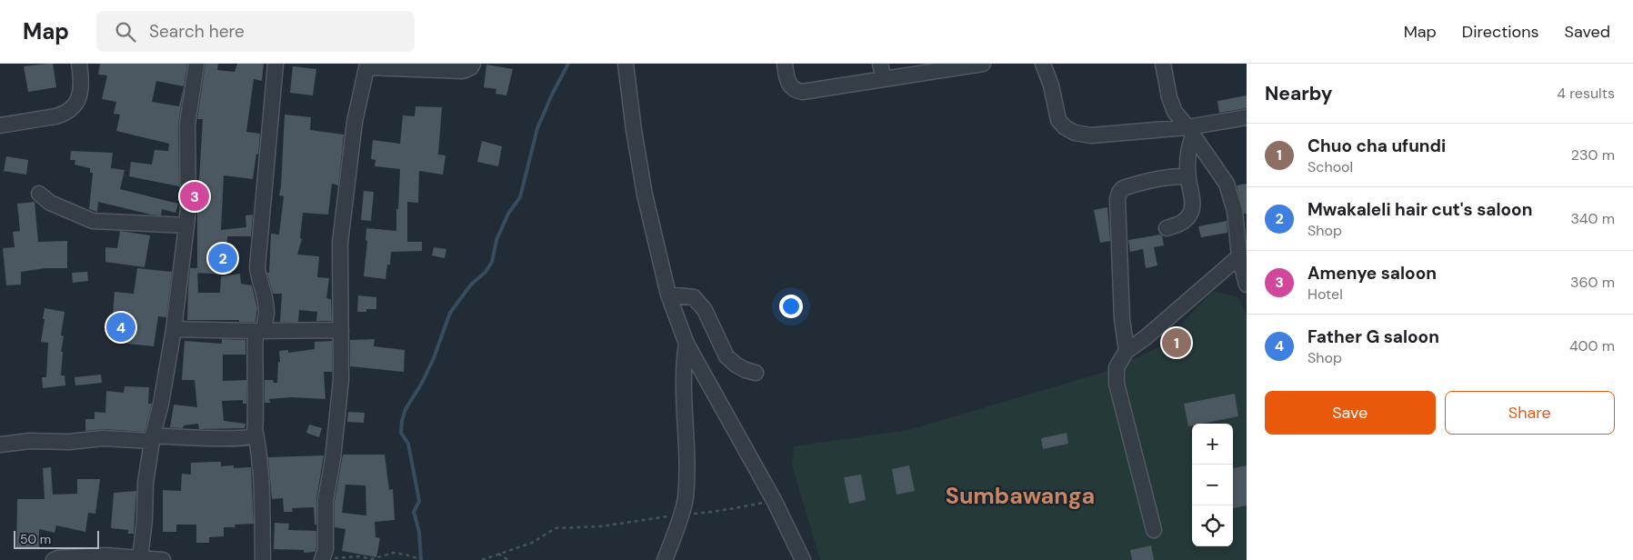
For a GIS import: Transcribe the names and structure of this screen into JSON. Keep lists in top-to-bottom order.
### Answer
{
  "districts": ["Sumbawanga"],
  "scale_bar": "50 m",
  "page": {
    "header": "Map",
    "search": "Search here",
    "nav": ["Map", "Directions", "Saved"],
    "heading": ["Nearby", "4 results"],
    "list": [
      {
        "mark": "1",
        "name": "Chuo cha ufundi",
        "note": "School",
        "value": "230 m"
      },
      {
        "mark": "2",
        "name": "Mwakaleli hair cut's saloon",
        "note": "Shop",
        "value": "340 m"
      },
      {
        "mark": "3",
        "name": "Amenye saloon",
        "note": "Hotel",
        "value": "360 m"
      },
      {
        "mark": "4",
        "name": "Father G saloon",
        "note": "Shop",
        "value": "400 m"
      }
    ],
    "pins": [
      "3",
      "2",
      "4",
      "1"
    ],
    "buttons": ["Save", "Share"],
    "map_buttons": ["+", "−"],
    "scale": "50 m"
  }
}
